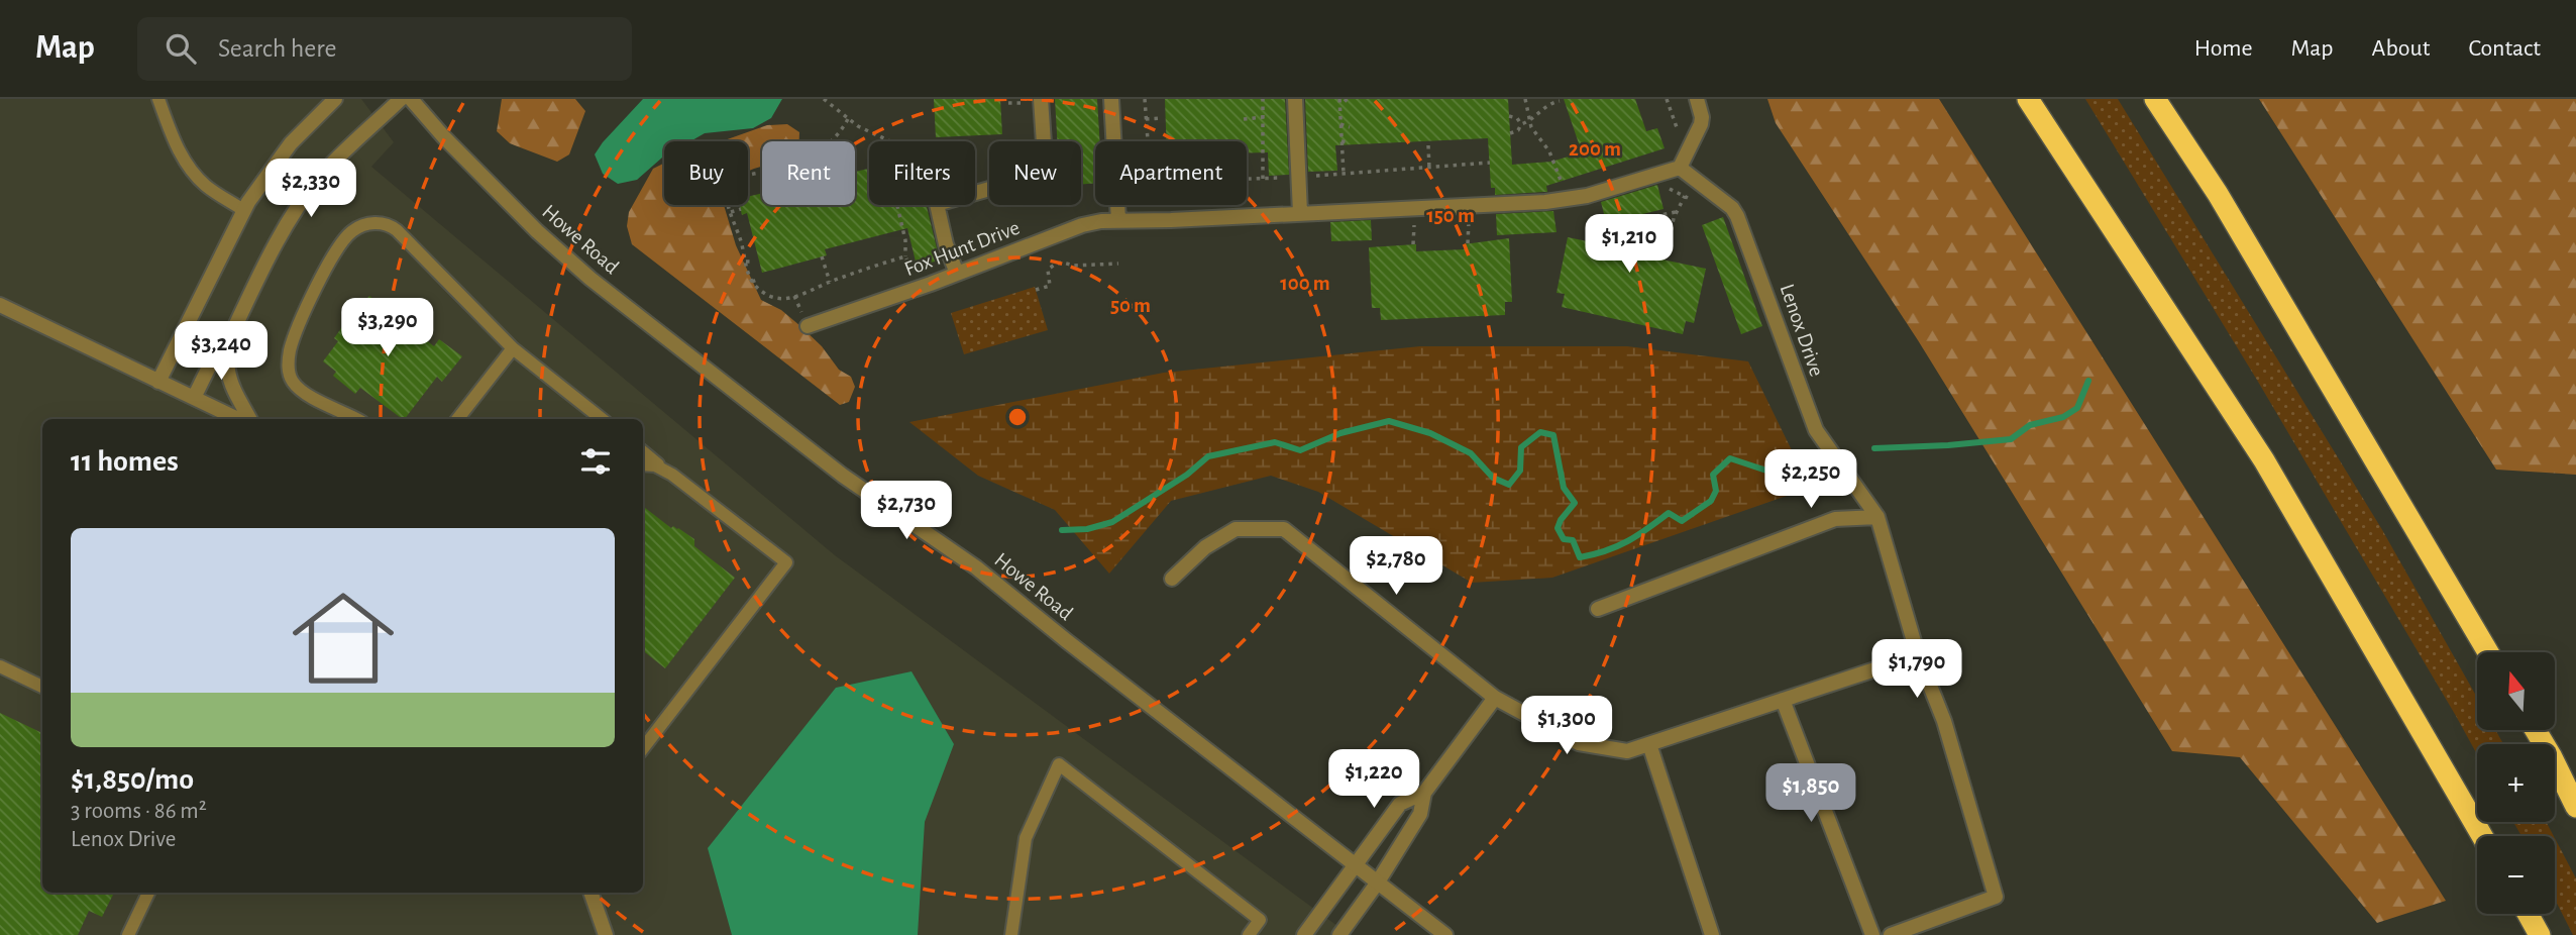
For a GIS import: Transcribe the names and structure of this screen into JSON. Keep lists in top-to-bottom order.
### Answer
{
  "streets": {
    "street": ["Howe Road", "Fox Hunt Drive", "Lenox Drive"]
  },
  "crossings": [
    ["Fox Hunt Drive", "Lenox Drive"]
  ],
  "north": "top",
  "page": {
    "header": "Map",
    "search": "Search here",
    "nav": [
      "Home",
      "Map",
      "About",
      "Contact"
    ],
    "chip": [
      "Buy",
      "Rent",
      "Filters",
      "New",
      "Apartment"
    ],
    "price": [
      "$2,330",
      "$1,210",
      "$3,290",
      "$3,240",
      "$2,250",
      "$2,730",
      "$2,780",
      "$1,790",
      "$1,300",
      "$1,220",
      "$1,850"
    ],
    "heading": "11 homes",
    "list": [
      {
        "name": "$1,850/mo",
        "note": "3 rooms · 86 m² · Lenox Drive"
      }
    ],
    "map_buttons": ["+", "−"]
  },
  "rings": [
    "200 m",
    "150 m",
    "100 m",
    "50 m"
  ]
}
